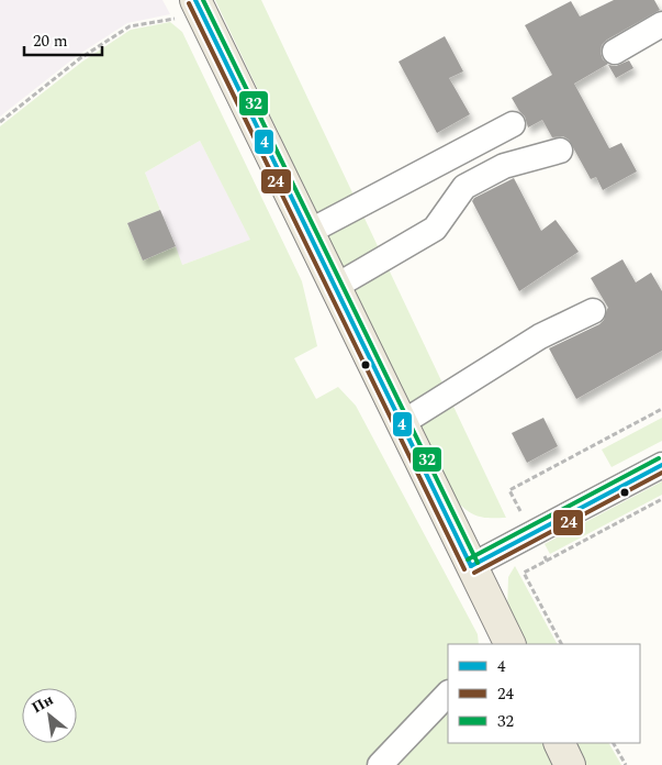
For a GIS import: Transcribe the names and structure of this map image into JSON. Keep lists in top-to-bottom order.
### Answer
{
  "lines": ["transit line 4", "transit line 32", "transit line 24"],
  "legend": ["4", "24", "32"],
  "scale_bar": "20 m",
  "north": "top left"
}
